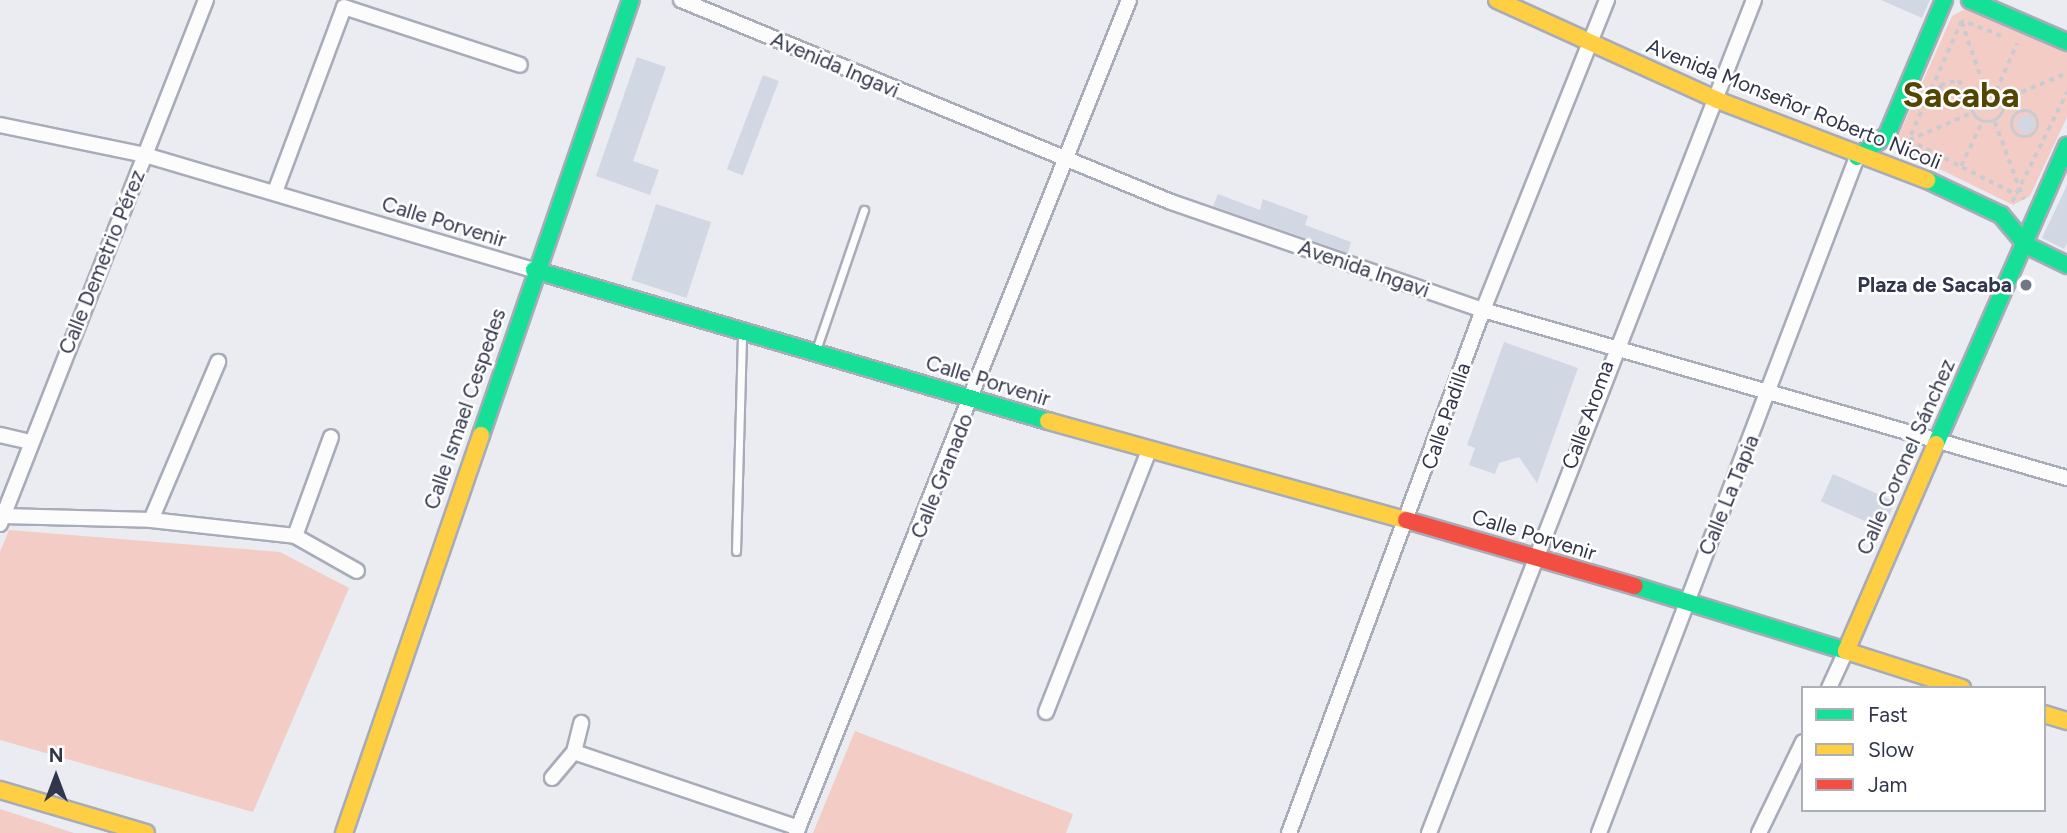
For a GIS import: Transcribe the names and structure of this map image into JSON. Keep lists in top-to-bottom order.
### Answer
{
  "streets": {
    "main road": [
      "Avenida Monseñor Roberto Nicoli",
      "Calle Porvenir",
      "Calle Ismael Cespedes",
      "Calle Coronel Sánchez"
    ],
    "street": [
      "Avenida Ingavi",
      "Calle Demetrio Pérez",
      "Calle Aroma",
      "Calle Padilla",
      "Calle Granado",
      "Calle La Tapia"
    ]
  },
  "crossings": [
    ["Avenida Ingavi", "Calle Aroma"],
    ["Avenida Ingavi", "Calle Padilla"],
    ["Avenida Ingavi", "Calle Coronel Sánchez"],
    ["Avenida Ingavi", "Calle Granado"],
    ["Avenida Ingavi", "Calle La Tapia"],
    ["Avenida Monseñor Roberto Nicoli", "Calle Aroma"],
    ["Avenida Monseñor Roberto Nicoli", "Calle Padilla"],
    ["Avenida Monseñor Roberto Nicoli", "Calle Coronel Sánchez"],
    ["Avenida Monseñor Roberto Nicoli", "Calle La Tapia"],
    ["Calle Porvenir", "Calle Demetrio Pérez"],
    ["Calle Porvenir", "Calle Ismael Cespedes"],
    ["Calle Porvenir", "Calle Aroma"],
    ["Calle Porvenir", "Calle Padilla"],
    ["Calle Porvenir", "Calle Coronel Sánchez"],
    ["Calle Porvenir", "Calle Granado"],
    ["Calle Porvenir", "Calle La Tapia"]
  ],
  "districts": ["Sacaba"],
  "places": ["Plaza de Sacaba"],
  "legend": ["Fast", "Slow", "Jam"],
  "north": "top"
}
